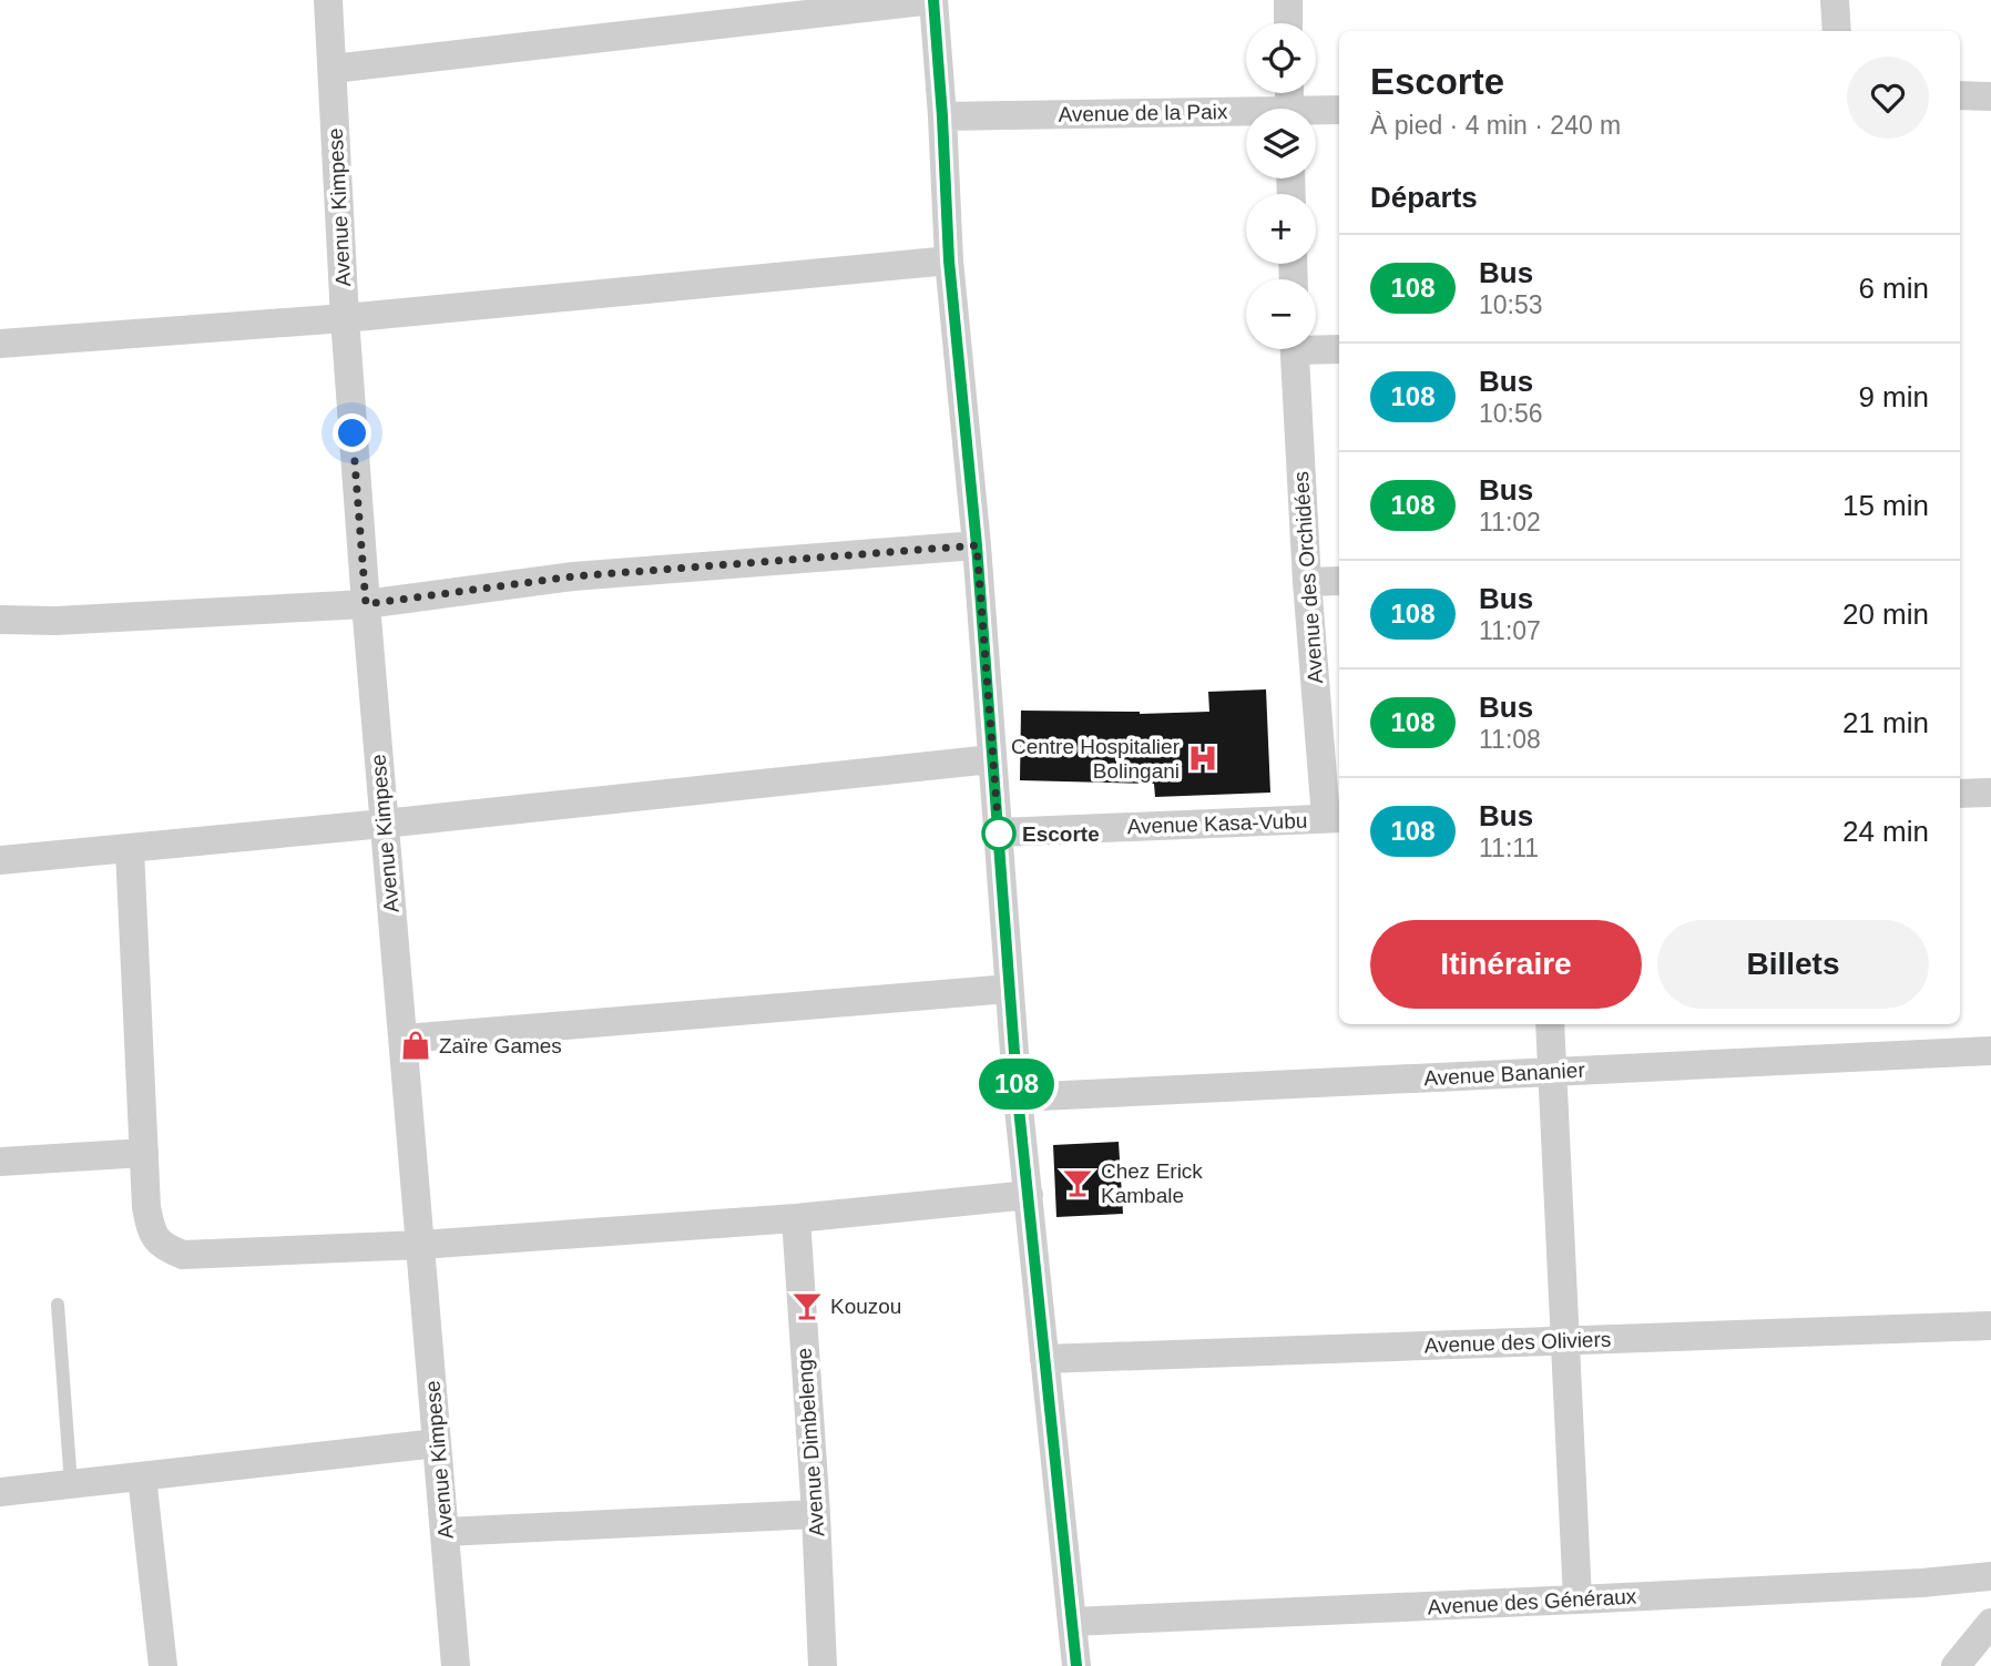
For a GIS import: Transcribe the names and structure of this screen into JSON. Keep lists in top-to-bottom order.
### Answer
{
  "streets": {
    "street": [
      "Avenue de la Paix",
      "Avenue Kimpese",
      "Avenue des Orchidées",
      "Avenue Kasa-Vubu",
      "Avenue Bananier",
      "Avenue des Oliviers",
      "Avenue Dimbelenge",
      "Avenue des Généraux"
    ]
  },
  "crossings": [
    ["Avenue des Orchidées", "Avenue Kasa-Vubu"]
  ],
  "places": {
    "hospital": ["Centre Hospitalier Bolingani"],
    "other": ["Escorte"],
    "shop": ["Zaïre Games"],
    "bar": ["Chez Erick Kambale", "Kouzou"]
  },
  "lines": ["bus line 108"],
  "page": {
    "on_map": "108",
    "map_buttons": ["+", "−"],
    "heading": [
      ["Escorte", "À pied · 4 min · 240 m"],
      "Départs"
    ],
    "list": [
      {
        "mark": "108",
        "name": "Bus",
        "note": "10:53",
        "value": "6 min"
      },
      {
        "mark": "108",
        "name": "Bus",
        "note": "10:56",
        "value": "9 min"
      },
      {
        "mark": "108",
        "name": "Bus",
        "note": "11:02",
        "value": "15 min"
      },
      {
        "mark": "108",
        "name": "Bus",
        "note": "11:07",
        "value": "20 min"
      },
      {
        "mark": "108",
        "name": "Bus",
        "note": "11:08",
        "value": "21 min"
      },
      {
        "mark": "108",
        "name": "Bus",
        "note": "11:11",
        "value": "24 min"
      }
    ],
    "buttons": ["Itinéraire", "Billets"]
  }
}
